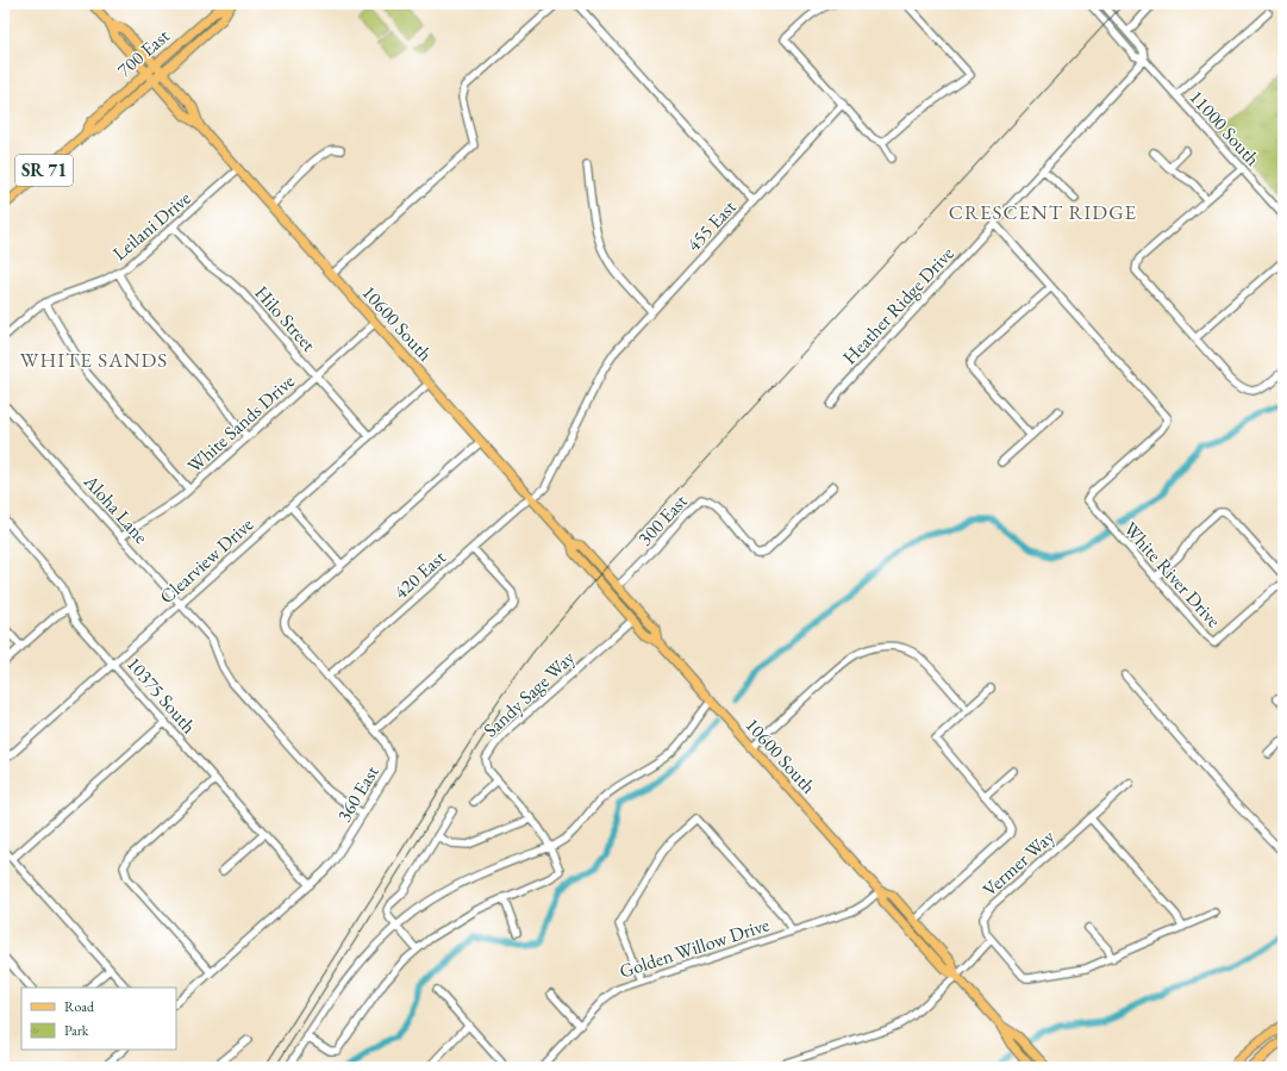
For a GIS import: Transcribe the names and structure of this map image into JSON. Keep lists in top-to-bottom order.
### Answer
{
  "streets": {
    "main road": ["700 East", "SR 71", "10600 South"],
    "street": [
      "11000 South",
      "Leilani Drive",
      "455 East",
      "Heather Ridge Drive",
      "Hilo Street",
      "White Sands Drive",
      "Aloha Lane",
      "300 East",
      "Clearview Drive",
      "420 East",
      "White River Drive",
      "Sandy Sage Way",
      "10375 South",
      "360 East",
      "Vermer Way",
      "Golden Willow Drive"
    ]
  },
  "crossings": [
    ["700 East", "10600 South"],
    ["11000 South", "Heather Ridge Drive"],
    ["Leilani Drive", "Hilo Street"],
    ["Leilani Drive", "10600 South"],
    ["455 East", "420 East"],
    ["Hilo Street", "White Sands Drive"],
    ["Hilo Street", "Clearview Drive"],
    ["10600 South", "White Sands Drive"],
    ["10600 South", "300 East"],
    ["10600 South", "Clearview Drive"],
    ["10600 South", "420 East"],
    ["10600 South", "Sandy Sage Way"],
    ["10600 South", "Golden Willow Drive"],
    ["White Sands Drive", "Aloha Lane"],
    ["Aloha Lane", "Clearview Drive"],
    ["Aloha Lane", "360 East"],
    ["Clearview Drive", "10375 South"],
    ["420 East", "360 East"],
    ["10375 South", "360 East"]
  ],
  "districts": ["CRESCENT RIDGE", "WHITE SANDS"],
  "legend": ["Road", "Park"]
}
